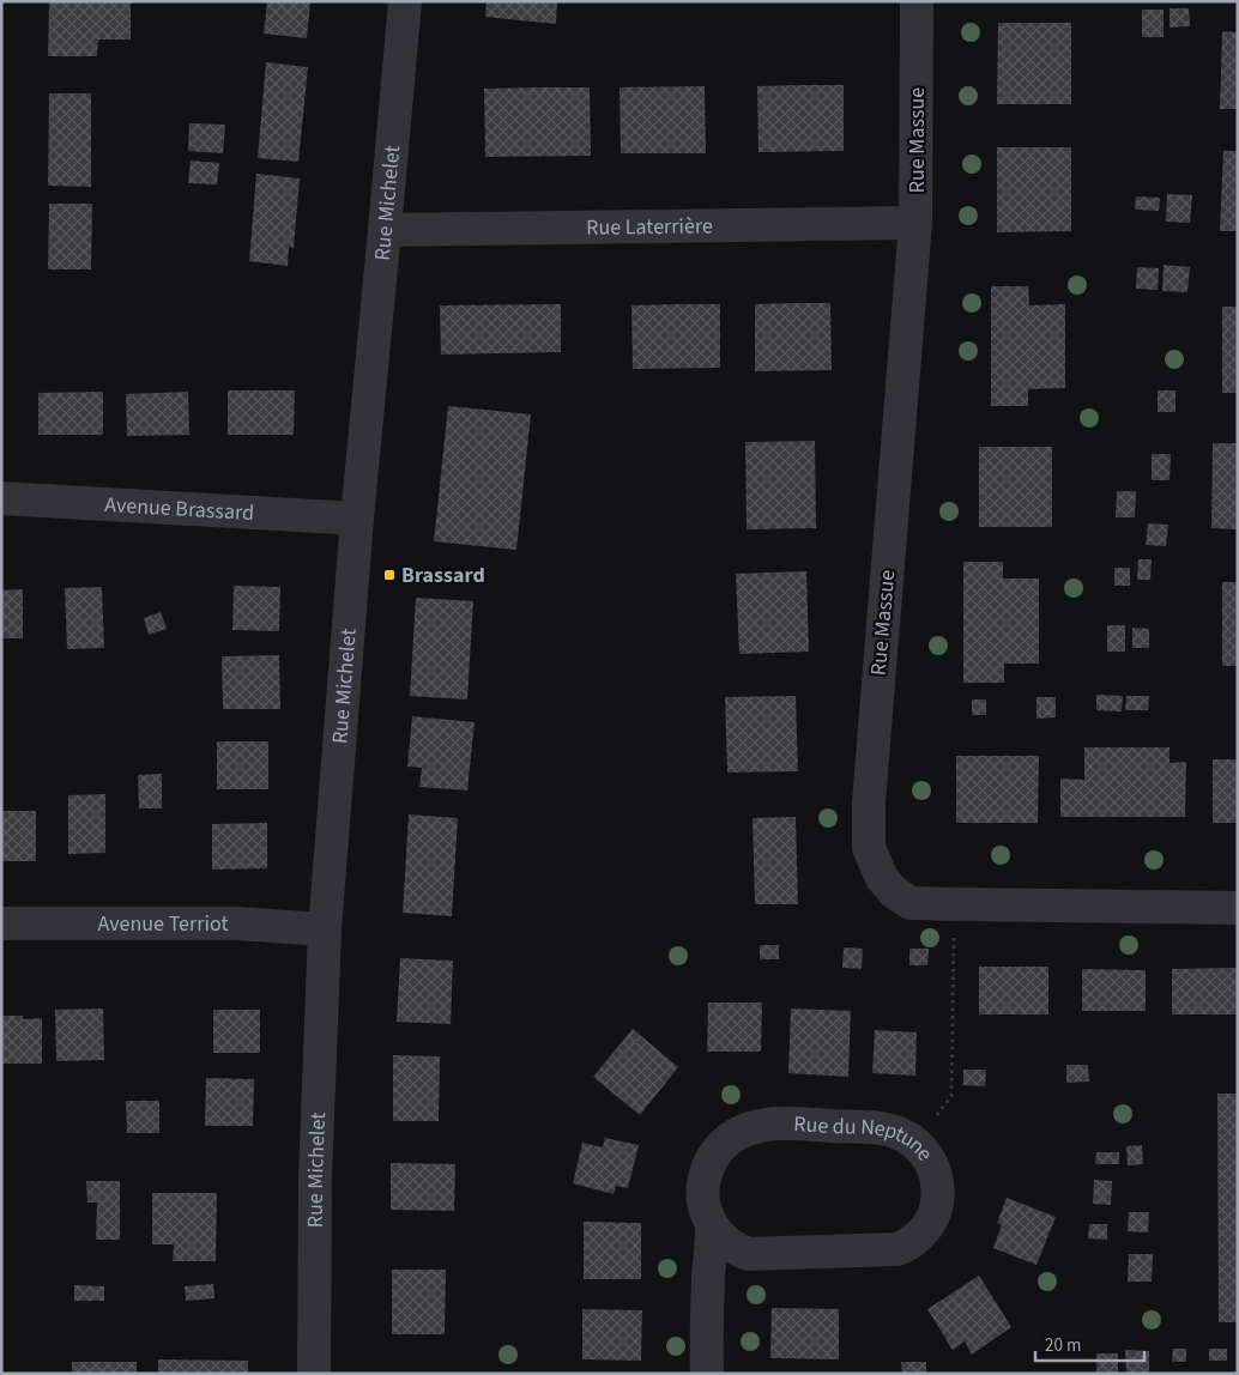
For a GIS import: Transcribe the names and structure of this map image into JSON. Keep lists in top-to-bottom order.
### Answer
{
  "streets": {
    "street": [
      "Rue Massue",
      "Rue Michelet",
      "Rue Laterrière",
      "Avenue Brassard",
      "Avenue Terriot",
      "Rue du Neptune"
    ]
  },
  "crossings": [
    ["Rue Massue", "Rue Laterrière"],
    ["Rue Michelet", "Rue Laterrière"],
    ["Rue Michelet", "Avenue Brassard"],
    ["Rue Michelet", "Avenue Terriot"]
  ],
  "places": {
    "transit": ["Brassard"]
  },
  "scale_bar": "20 m"
}
